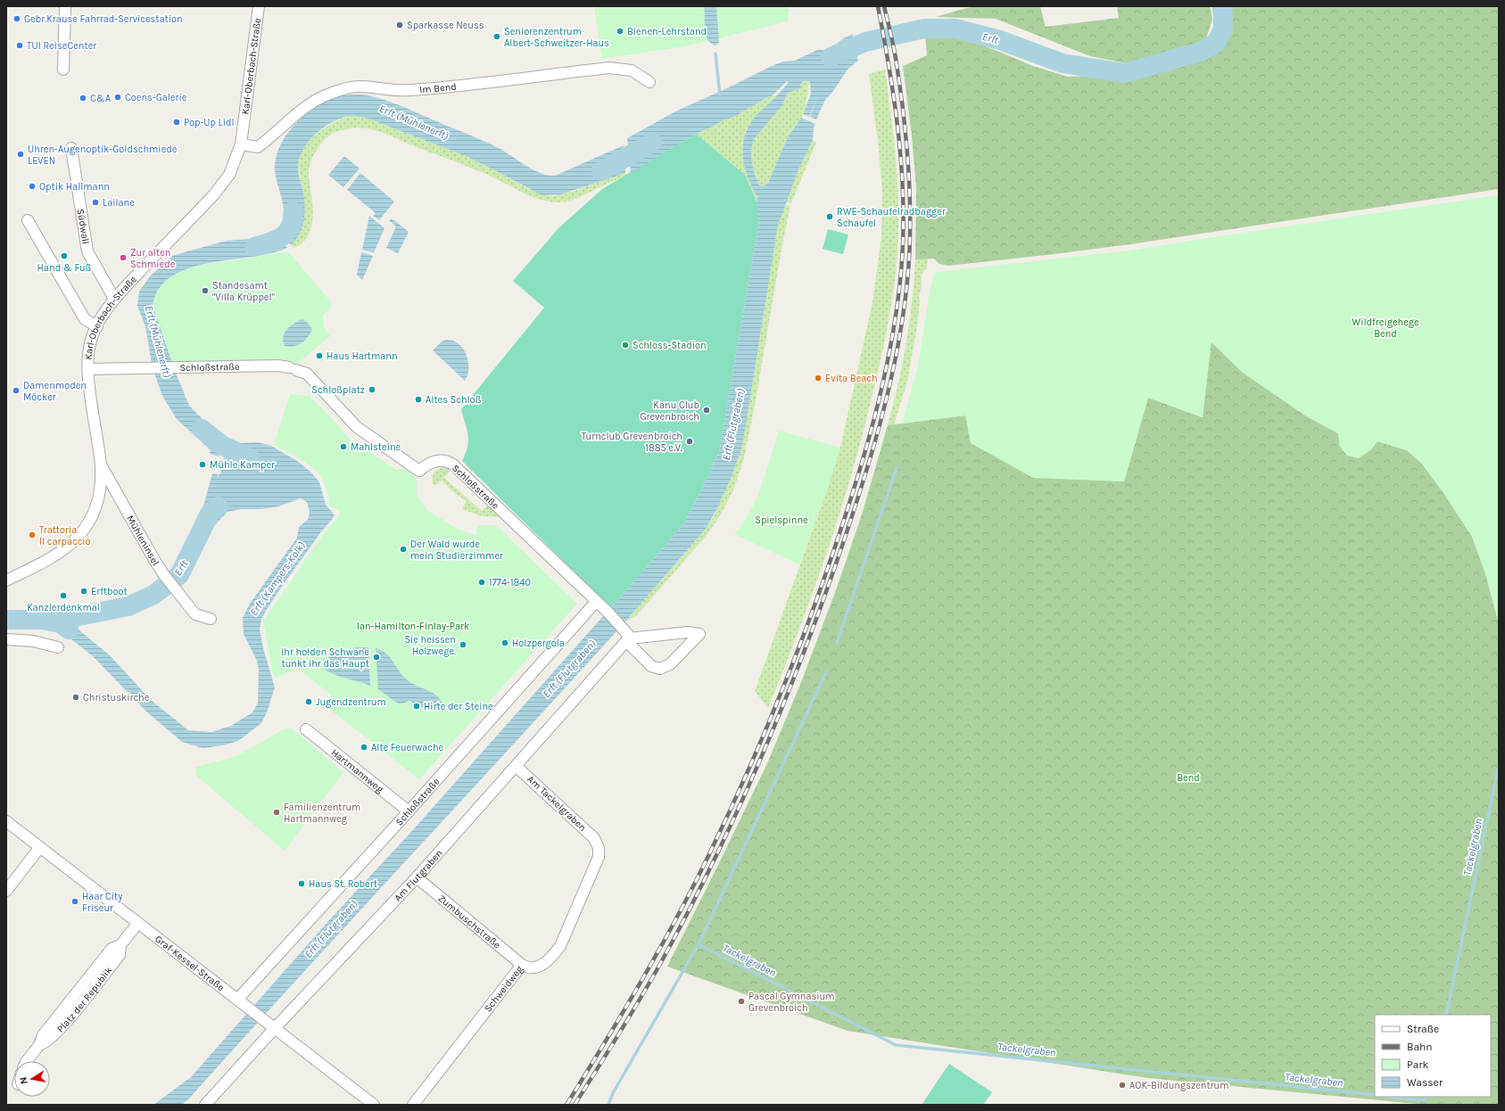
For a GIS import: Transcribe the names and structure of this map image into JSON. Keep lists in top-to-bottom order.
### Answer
{
  "streets": {
    "street": [
      "Karl-Oberbach-Straße",
      "Im Bend",
      "Südwall",
      "Schloßstraße",
      "Mühleninsel",
      "Hartmannweg",
      "Am Tackelgraben",
      "Am Flutgraben",
      "Zumbuschstraße",
      "Graf-Kessel-Straße",
      "Schweidweg",
      "Platz der Republik"
    ]
  },
  "crossings": [
    ["Karl-Oberbach-Straße", "Im Bend"],
    ["Karl-Oberbach-Straße", "Südwall"],
    ["Karl-Oberbach-Straße", "Schloßstraße"],
    ["Karl-Oberbach-Straße", "Mühleninsel"],
    ["Schloßstraße", "Hartmannweg"],
    ["Schloßstraße", "Am Flutgraben"],
    ["Schloßstraße", "Graf-Kessel-Straße"],
    ["Am Tackelgraben", "Am Flutgraben"],
    ["Am Tackelgraben", "Schweidweg"],
    ["Am Flutgraben", "Zumbuschstraße"],
    ["Am Flutgraben", "Graf-Kessel-Straße"],
    ["Zumbuschstraße", "Schweidweg"],
    ["Graf-Kessel-Straße", "Platz der Republik"]
  ],
  "water": [
    "Erft",
    "Erft (Mühlenerft)",
    "Erft (Flutgraben)",
    "Erft (Kampers-Kolk)",
    "Tackelgraben"
  ],
  "parks": [
    "Wildfreigehege Bend",
    "Spielspinne",
    "Ian-Hamilton-Finlay-Park",
    "Bend"
  ],
  "places": [
    "Gebr.Krause Fahrrad-Servicestation",
    "Sparkasse Neuss",
    "Bienen-Lehrstand",
    "Seniorenzentrum Albert-Schweitzer-Haus",
    "TUI ReiseCenter",
    "Coens-Galerie",
    "C&A",
    "Pop-Up Lidl",
    "Uhren-Augenoptik-Goldschmiede LEVEN",
    "Optik Hallmann",
    "Lailane",
    "RWE-Schaufelradbagger Schaufel",
    "Hand & Fuß",
    "Zur alten Schmiede",
    "Standesamt \"Villa Krüppel\"",
    "Schloss-Stadion",
    "Haus Hartmann",
    "Evita Beach",
    "Schloßplatz",
    "Damenmoden Möcker",
    "Altes Schloß",
    "Kanu Club Grevenbroich",
    "Turnclub Grevenbroich 1885 e.V.",
    "Mahlsteine",
    "Mühle Kamper",
    "Trattoria Il carpaccio",
    "Der Wald wurde mein Studierzimmer",
    "1774-1840",
    "Erftboot",
    "Kanzlerdenkmal",
    "Holzpergola",
    "Sie heissen Holzwege.",
    "Ihr holden Schwane tunkt ihr das Haupt",
    "Christuskirche",
    "Jugendzentrum",
    "Hirte der Steine",
    "Alte Feuerwache",
    "Familienzentrum Hartmannweg",
    "Haus St. Robert",
    "Haar City Friseur",
    "Pascal Gymnasium Grevenbroich",
    "AOK-Bildungszentrum"
  ],
  "legend": [
    "Straße",
    "Bahn",
    "Park",
    "Wasser"
  ],
  "north": "left"
}
